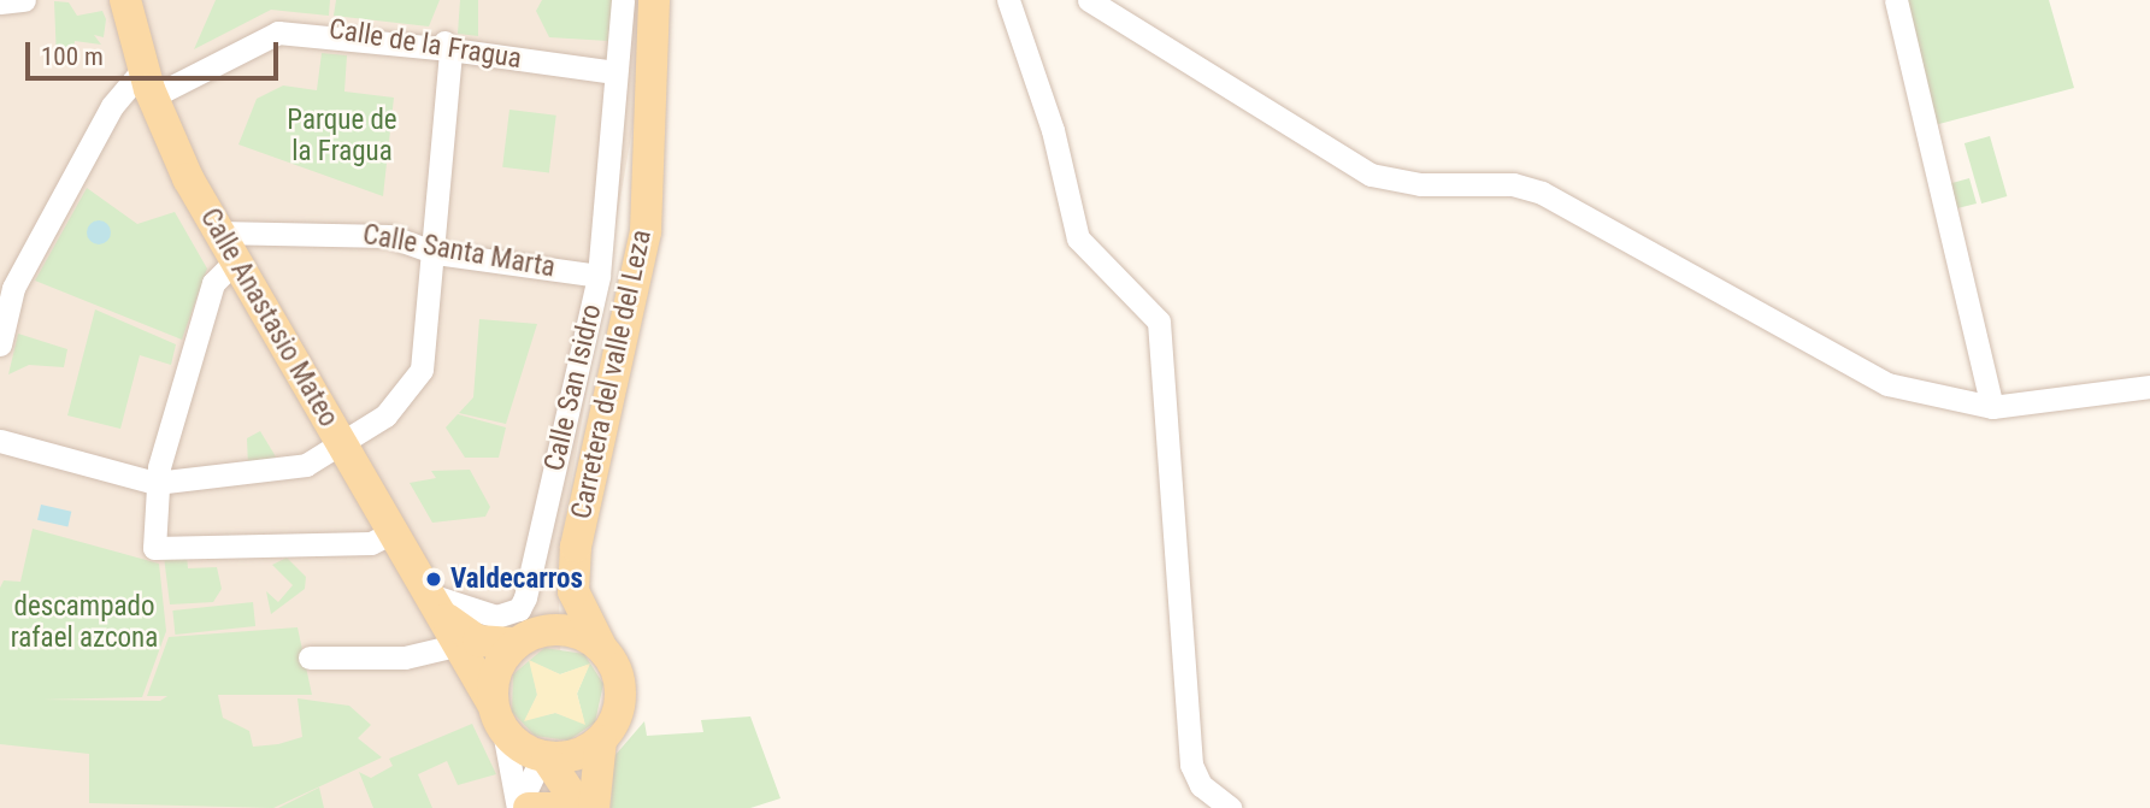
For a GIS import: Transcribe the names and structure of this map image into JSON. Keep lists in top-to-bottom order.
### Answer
{
  "streets": {
    "main road": ["Calle Anastasio Mateo", "Carretera del valle del Leza"],
    "street": ["Calle de la Fragua", "Calle Santa Marta", "Calle San Isidro"]
  },
  "crossings": [
    ["Calle de la Fragua", "Calle Anastasio Mateo"],
    ["Calle de la Fragua", "Calle San Isidro"],
    ["Calle Santa Marta", "Calle Anastasio Mateo"],
    ["Calle Santa Marta", "Calle San Isidro"],
    ["Calle Anastasio Mateo", "Calle San Isidro"]
  ],
  "parks": ["Parque de la Fragua", "descampado rafael azcona"],
  "places": ["Valdecarros"],
  "scale_bar": "100 m"
}
